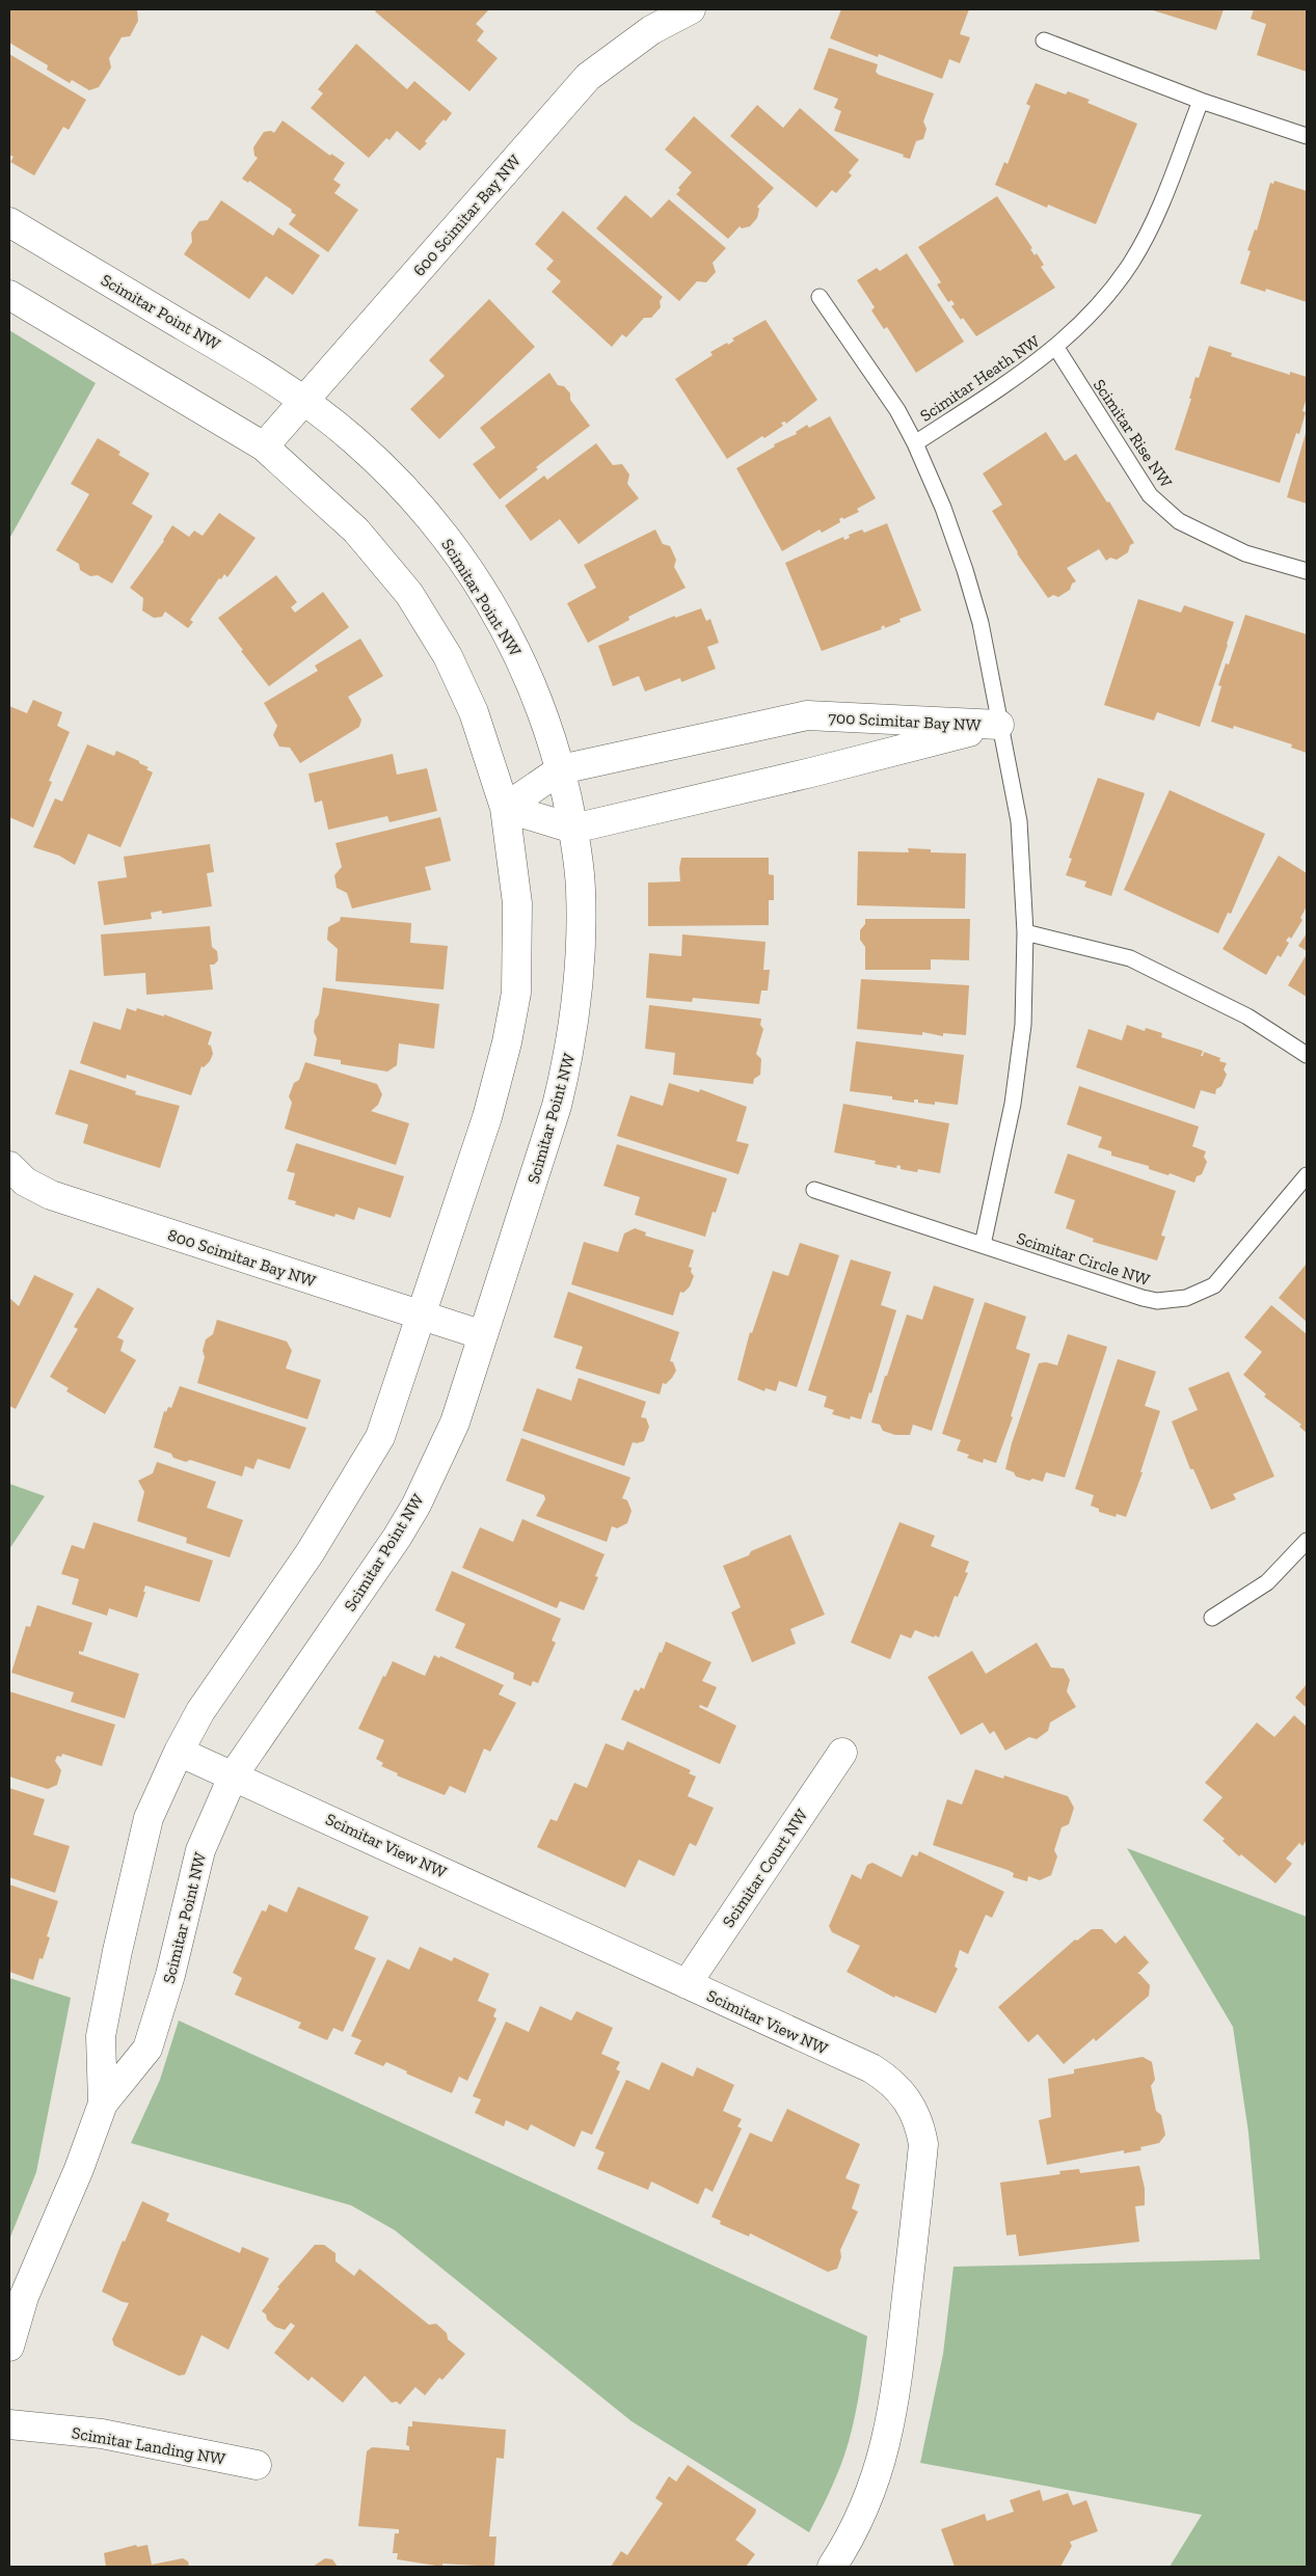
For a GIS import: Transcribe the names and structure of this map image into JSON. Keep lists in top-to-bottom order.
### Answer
{
  "streets": {
    "street": [
      "600 Scimitar Bay NW",
      "Scimitar Point NW",
      "700 Scimitar Bay NW",
      "800 Scimitar Bay NW",
      "Scimitar View NW",
      "Scimitar Court NW",
      "Scimitar Landing NW"
    ],
    "lane": ["Scimitar Heath NW", "Scimitar Rise NW", "Scimitar Circle NW"]
  },
  "crossings": [
    ["600 Scimitar Bay NW", "Scimitar Point NW"],
    ["Scimitar Point NW", "700 Scimitar Bay NW"],
    ["Scimitar Point NW", "800 Scimitar Bay NW"],
    ["Scimitar Point NW", "Scimitar View NW"],
    ["Scimitar Heath NW", "Scimitar Rise NW"],
    ["Scimitar Heath NW", "700 Scimitar Bay NW"],
    ["Scimitar View NW", "Scimitar Court NW"]
  ]
}
